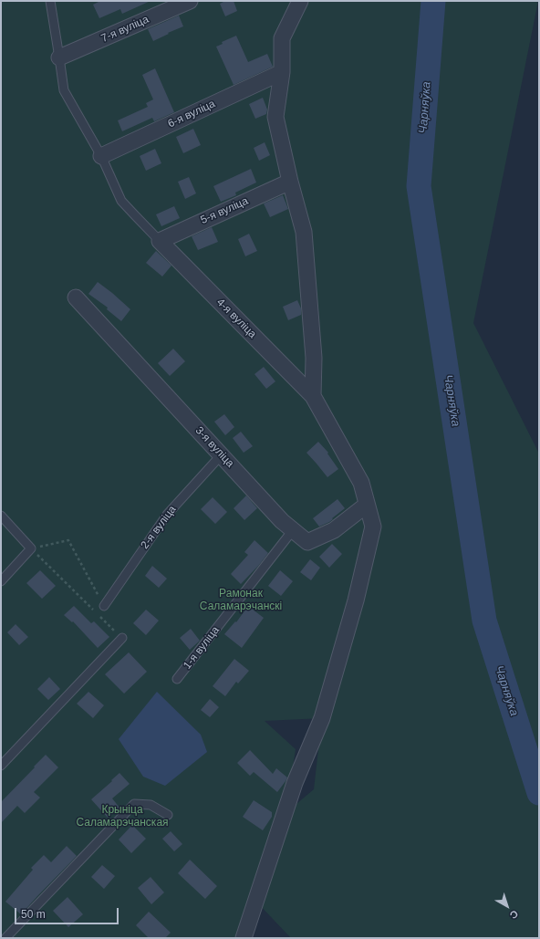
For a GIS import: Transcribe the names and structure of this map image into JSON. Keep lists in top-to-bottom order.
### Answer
{
  "streets": {
    "street": [
      "7-я вуліца",
      "6-я вуліца",
      "5-я вуліца",
      "4-я вуліца",
      "3-я вуліца"
    ],
    "lane": ["2-я вуліца", "1-я вуліца"]
  },
  "crossings": [
    ["5-я вуліца", "4-я вуліца"],
    ["3-я вуліца", "2-я вуліца"],
    ["3-я вуліца", "1-я вуліца"]
  ],
  "water": ["Чарняўка"],
  "parks": ["Рамонак Саламарэчанскі", "Крыніца Саламарэчанская"],
  "scale_bar": "50 m",
  "north": "bottom right"
}
